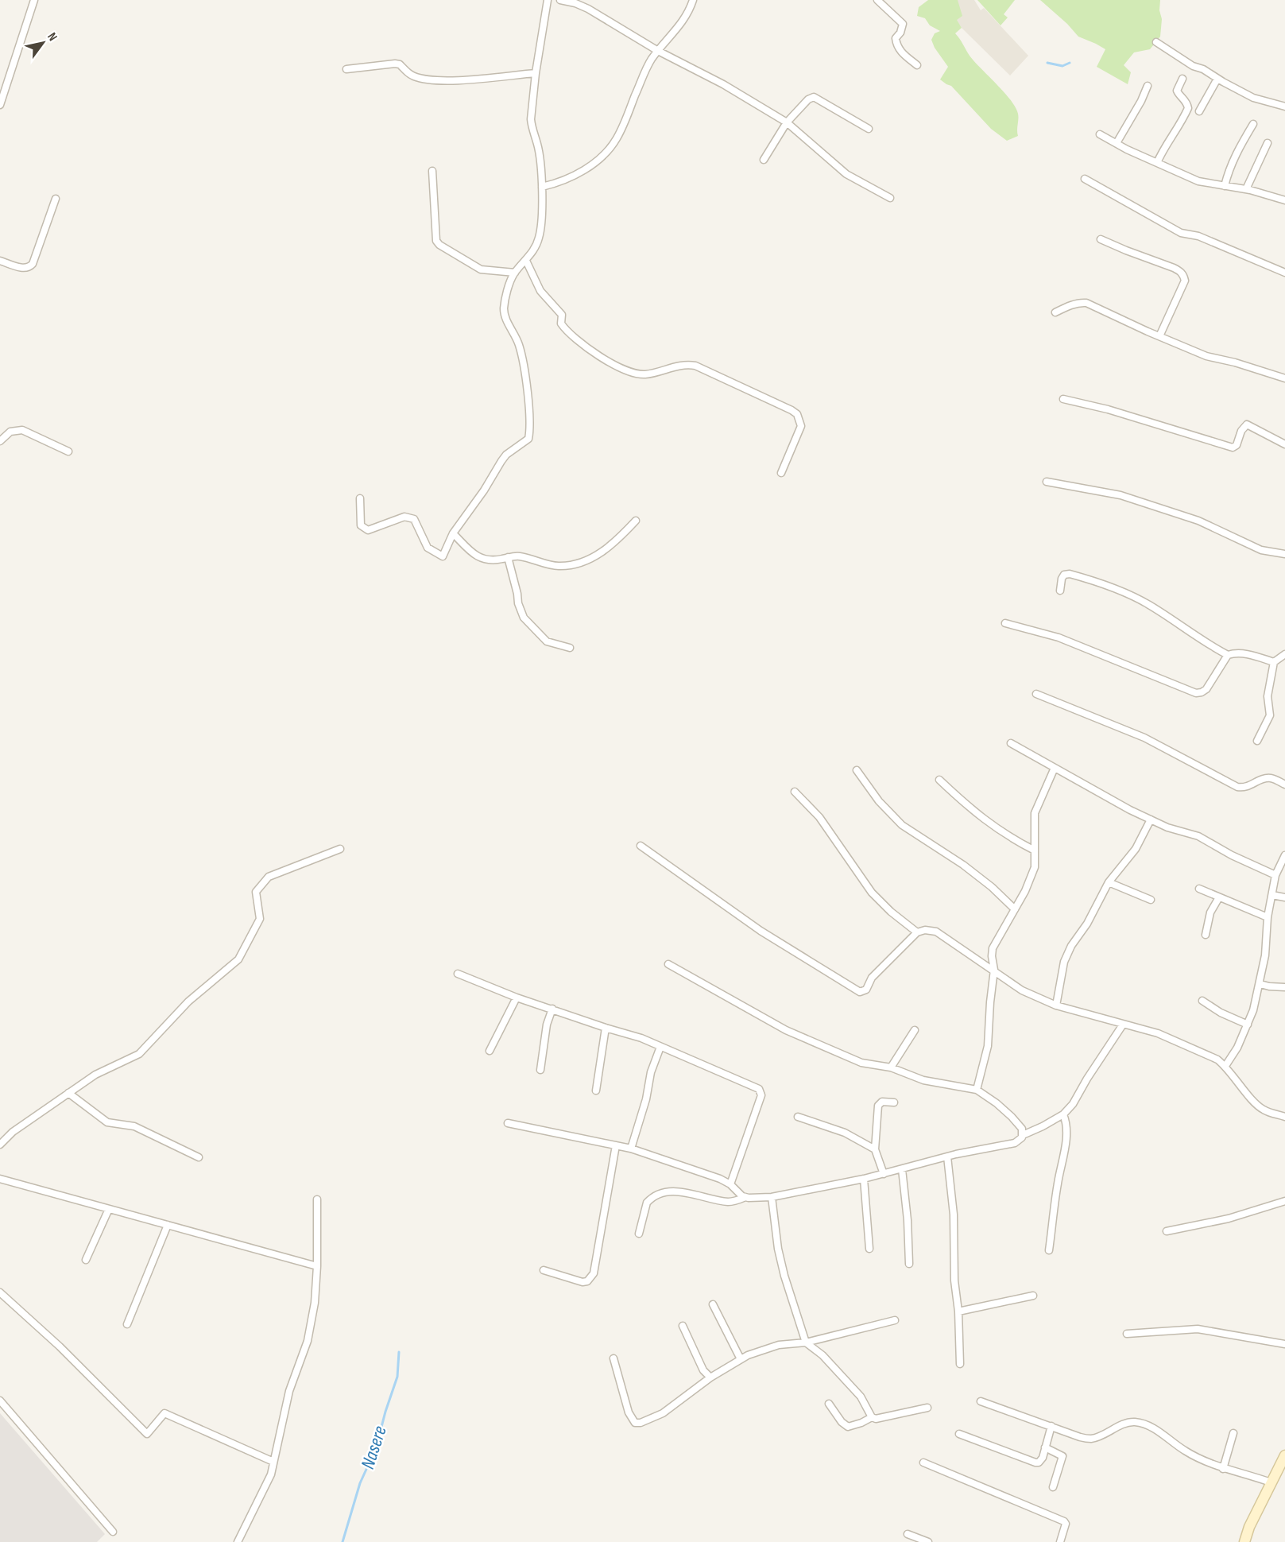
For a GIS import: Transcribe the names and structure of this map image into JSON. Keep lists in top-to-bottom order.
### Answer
{
  "water": ["Nasere"],
  "north": "top right"
}
